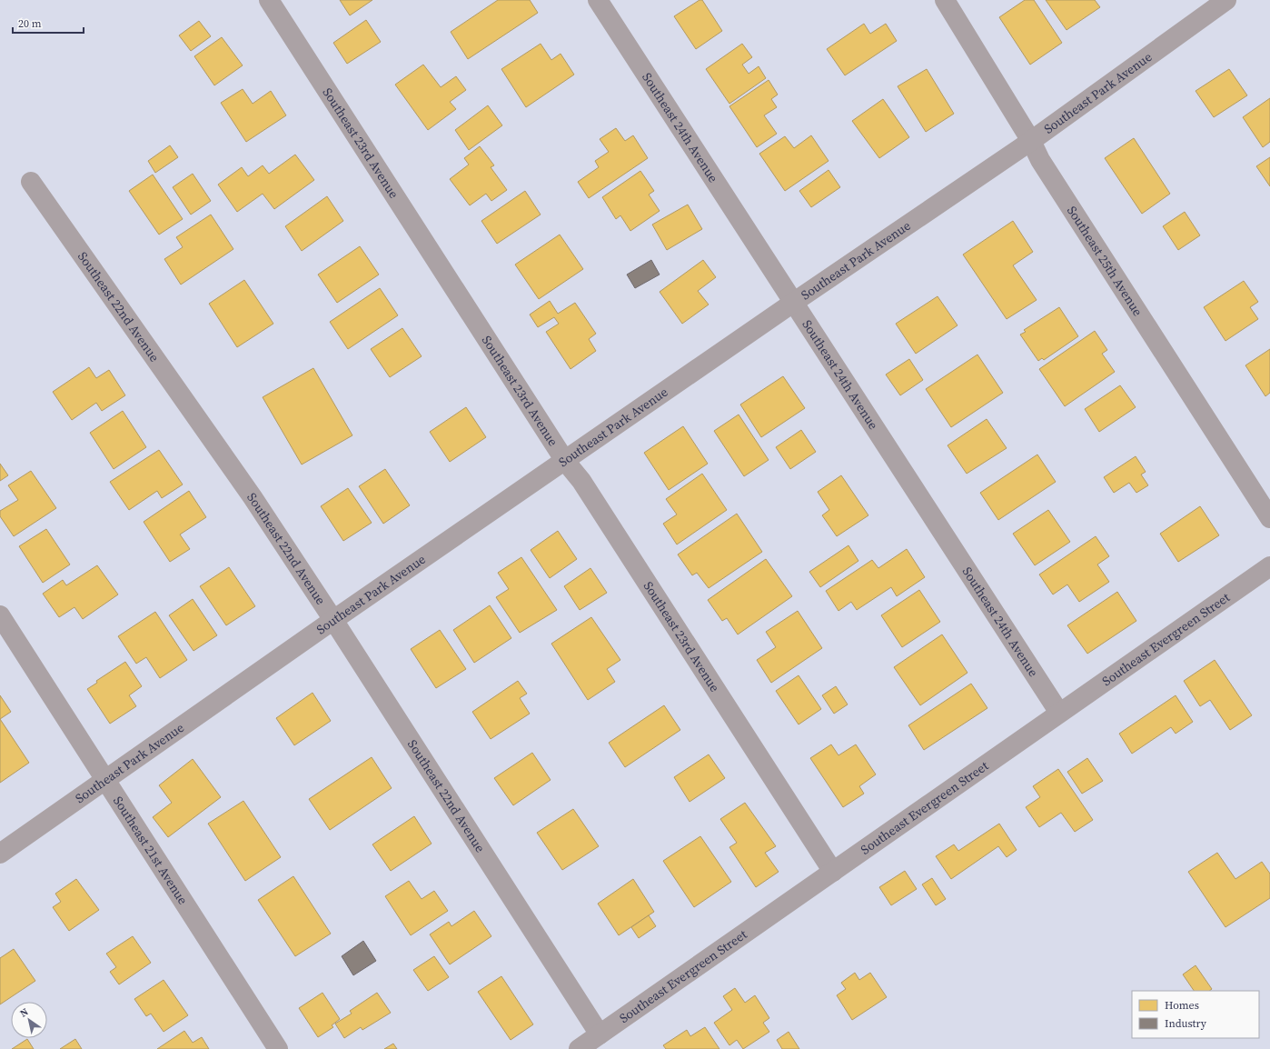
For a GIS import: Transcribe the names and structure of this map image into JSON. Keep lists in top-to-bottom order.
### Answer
{
  "streets": {
    "street": [
      "Southeast Park Avenue",
      "Southeast 24th Avenue",
      "Southeast 23rd Avenue",
      "Southeast 25th Avenue",
      "Southeast 22nd Avenue",
      "Southeast Evergreen Street",
      "Southeast 21st Avenue"
    ]
  },
  "crossings": [
    ["Southeast Park Avenue", "Southeast 24th Avenue"],
    ["Southeast Park Avenue", "Southeast 23rd Avenue"],
    ["Southeast Park Avenue", "Southeast 25th Avenue"],
    ["Southeast Park Avenue", "Southeast 22nd Avenue"],
    ["Southeast Park Avenue", "Southeast 21st Avenue"],
    ["Southeast 24th Avenue", "Southeast Evergreen Street"],
    ["Southeast 23rd Avenue", "Southeast Evergreen Street"],
    ["Southeast 22nd Avenue", "Southeast Evergreen Street"]
  ],
  "legend": ["Homes", "Industry"],
  "scale_bar": "20 m",
  "north": "top left"
}
